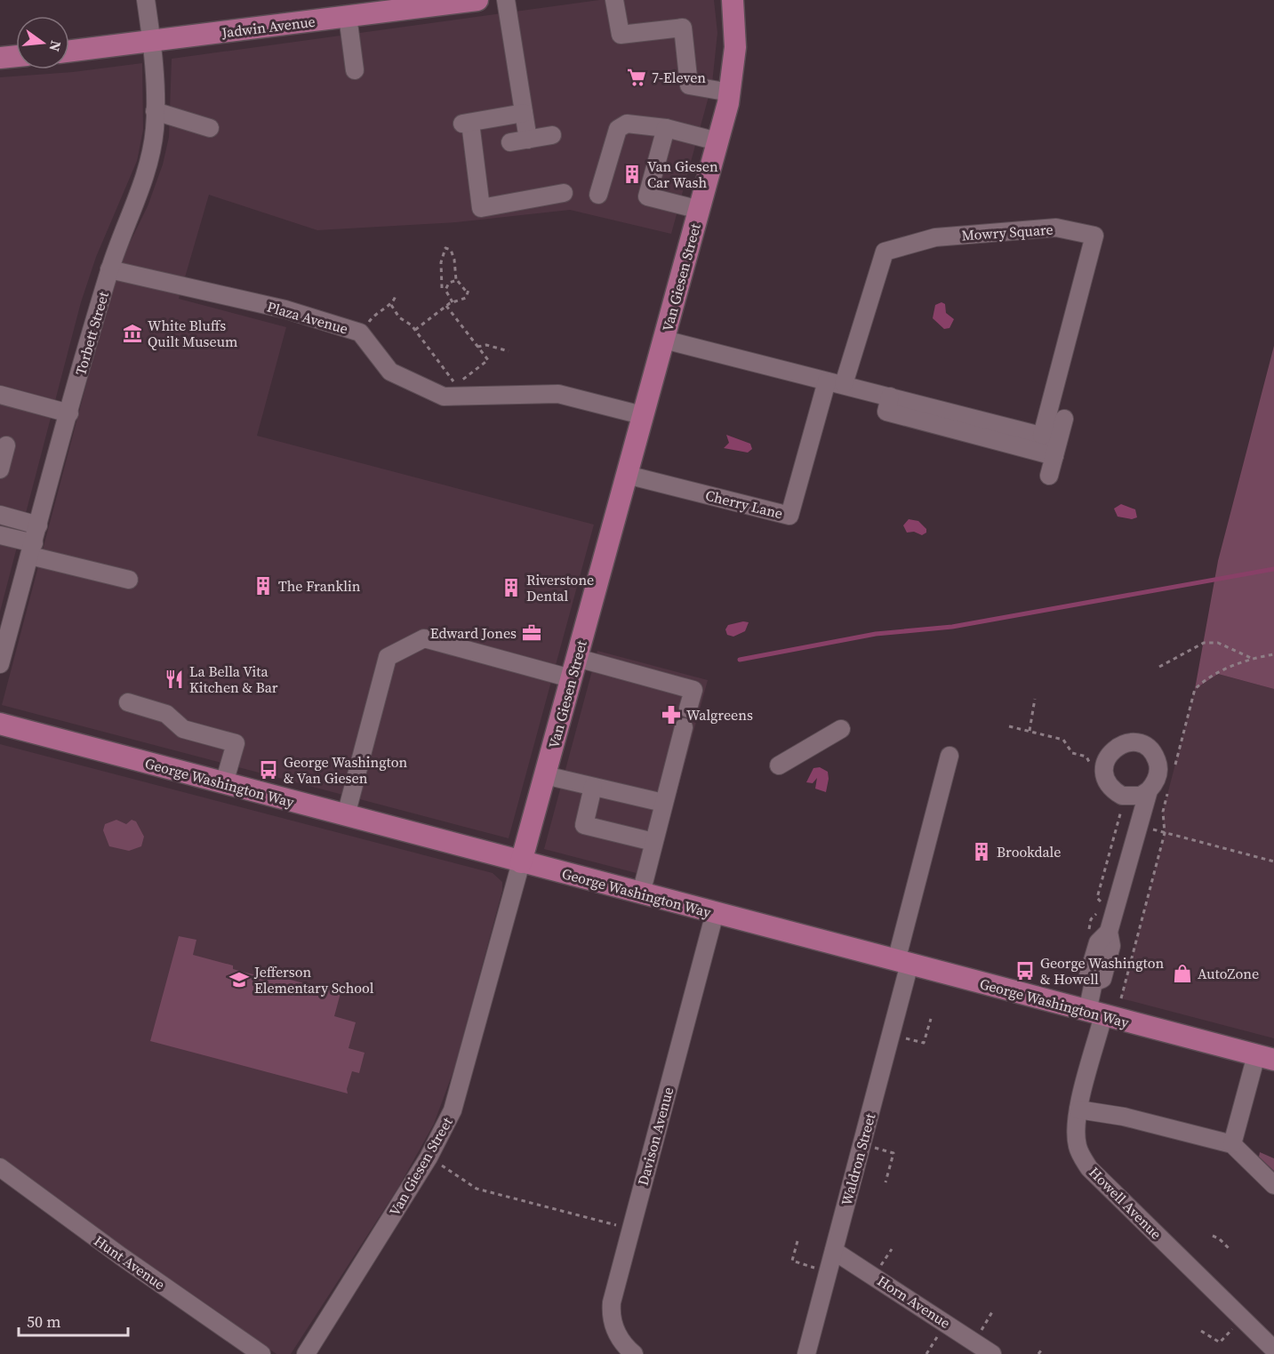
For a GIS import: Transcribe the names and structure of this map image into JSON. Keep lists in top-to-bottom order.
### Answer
{
  "streets": {
    "main road": ["Jadwin Avenue", "Van Giesen Street", "George Washington Way"],
    "street": [
      "Mowry Square",
      "Plaza Avenue",
      "Torbett Street",
      "Cherry Lane",
      "Davison Avenue",
      "Waldron Street",
      "Howell Avenue",
      "Hunt Avenue",
      "Horn Avenue"
    ]
  },
  "crossings": [
    ["Jadwin Avenue", "Torbett Street"],
    ["Van Giesen Street", "Plaza Avenue"],
    ["Van Giesen Street", "Cherry Lane"],
    ["Van Giesen Street", "George Washington Way"],
    ["Plaza Avenue", "Torbett Street"],
    ["George Washington Way", "Davison Avenue"],
    ["George Washington Way", "Waldron Street"],
    ["George Washington Way", "Howell Avenue"],
    ["Waldron Street", "Horn Avenue"]
  ],
  "places": {
    "supermarket": ["7-Eleven"],
    "building": [
      "Van Giesen Car Wash",
      "The Franklin",
      "Riverstone Dental",
      "Brookdale"
    ],
    "museum": ["White Bluffs Quilt Museum"],
    "office": ["Edward Jones"],
    "restaurant": ["La Bella Vita Kitchen & Bar"],
    "pharmacy": ["Walgreens"],
    "bus stop": ["George Washington & Van Giesen", "George Washington & Howell"],
    "shop": ["AutoZone"],
    "school or university": ["Jefferson Elementary School"]
  },
  "scale_bar": "50 m",
  "north": "right"
}
